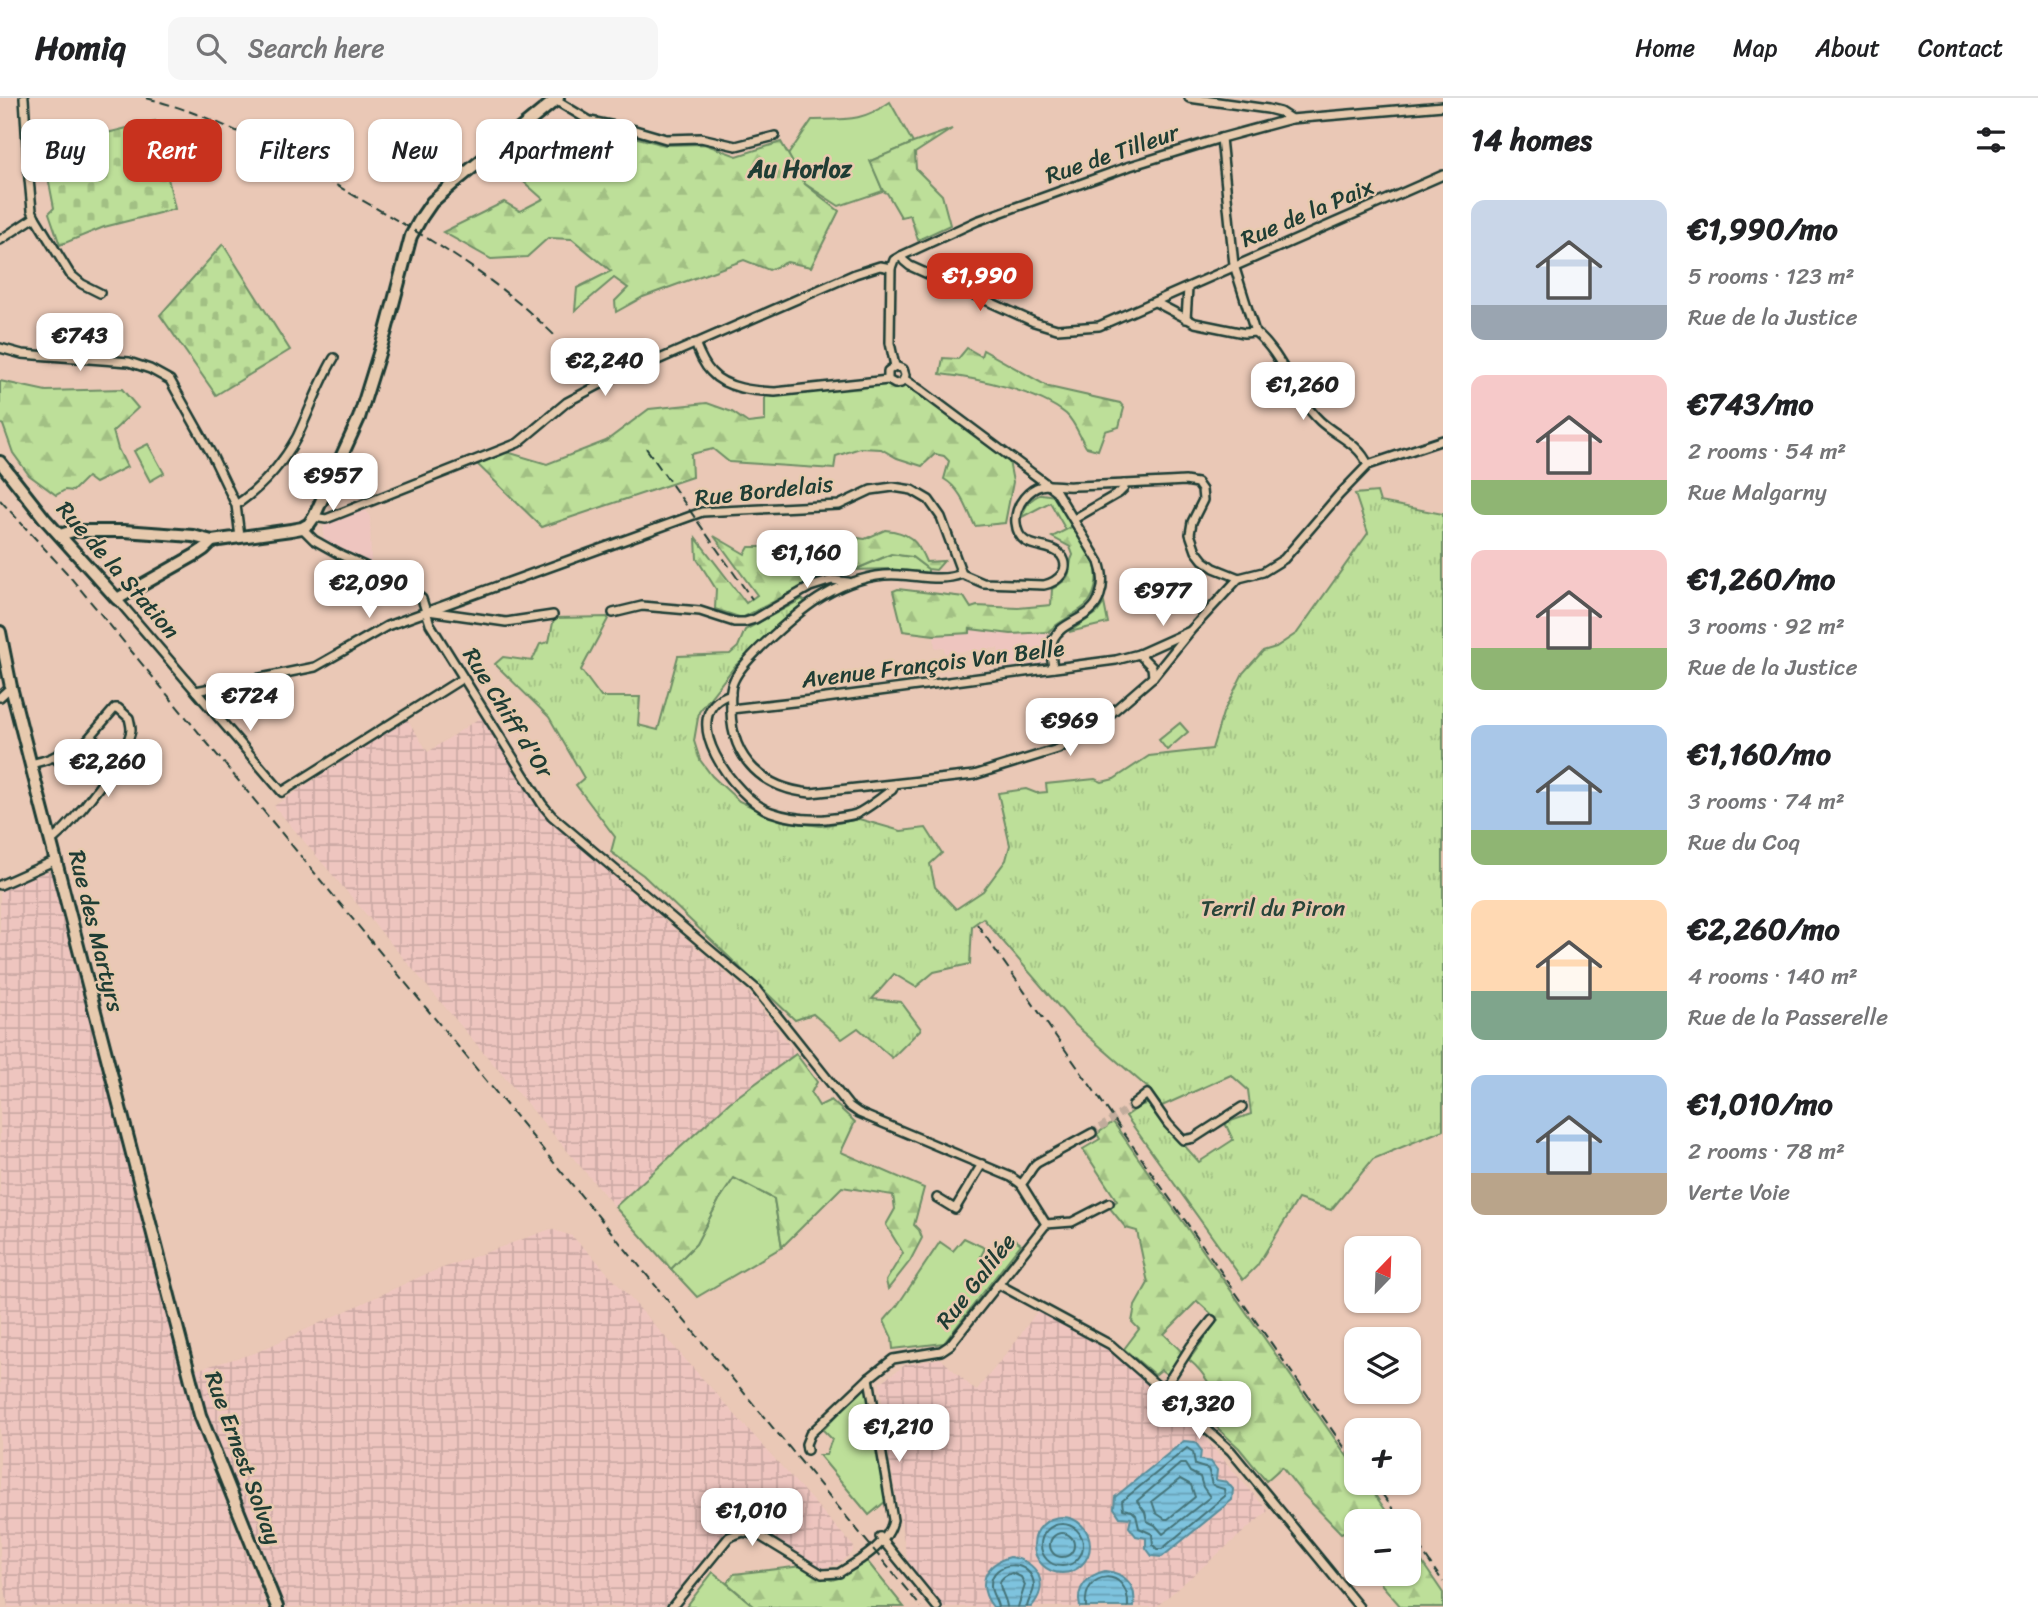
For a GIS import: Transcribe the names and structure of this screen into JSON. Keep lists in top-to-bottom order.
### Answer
{
  "streets": {
    "street": [
      "Rue de Tilleur",
      "Rue de la Paix",
      "Rue Bordelais",
      "Rue de la Station",
      "Avenue François Van Belle",
      "Rue Chiff d'Or",
      "Rue des Martyrs",
      "Rue Galilée",
      "Rue Ernest Solvay"
    ]
  },
  "crossings": [
    ["Rue de Tilleur", "Rue de la Paix"],
    ["Rue Bordelais", "Rue de la Station"],
    ["Rue Bordelais", "Rue Chiff d'Or"],
    ["Rue de la Station", "Rue Chiff d'Or"],
    ["Rue des Martyrs", "Rue Ernest Solvay"]
  ],
  "districts": ["Au Horloz"],
  "parks": ["Terril du Piron"],
  "north": "top right",
  "page": {
    "header": "Homiq",
    "search": "Search here",
    "nav": [
      "Home",
      "Map",
      "About",
      "Contact"
    ],
    "heading": "14 homes",
    "chip": [
      "Buy",
      "Rent",
      "Filters",
      "New",
      "Apartment"
    ],
    "list": [
      {
        "name": "€1,990/mo",
        "note": "5 rooms · 123 m² · Rue de la Justice"
      },
      {
        "name": "€743/mo",
        "note": "2 rooms · 54 m² · Rue Malgarny"
      },
      {
        "name": "€1,260/mo",
        "note": "3 rooms · 92 m² · Rue de la Justice"
      },
      {
        "name": "€1,160/mo",
        "note": "3 rooms · 74 m² · Rue du Coq"
      },
      {
        "name": "€2,260/mo",
        "note": "4 rooms · 140 m² · Rue de la Passerelle"
      },
      {
        "name": "€1,010/mo",
        "note": "2 rooms · 78 m² · Verte Voie"
      }
    ],
    "price": [
      "€1,990",
      "€743",
      "€2,240",
      "€1,260",
      "€957",
      "€1,160",
      "€2,090",
      "€977",
      "€724",
      "€969",
      "€2,260",
      "€1,320",
      "€1,210",
      "€1,010"
    ],
    "map_buttons": ["+", "−"]
  }
}
